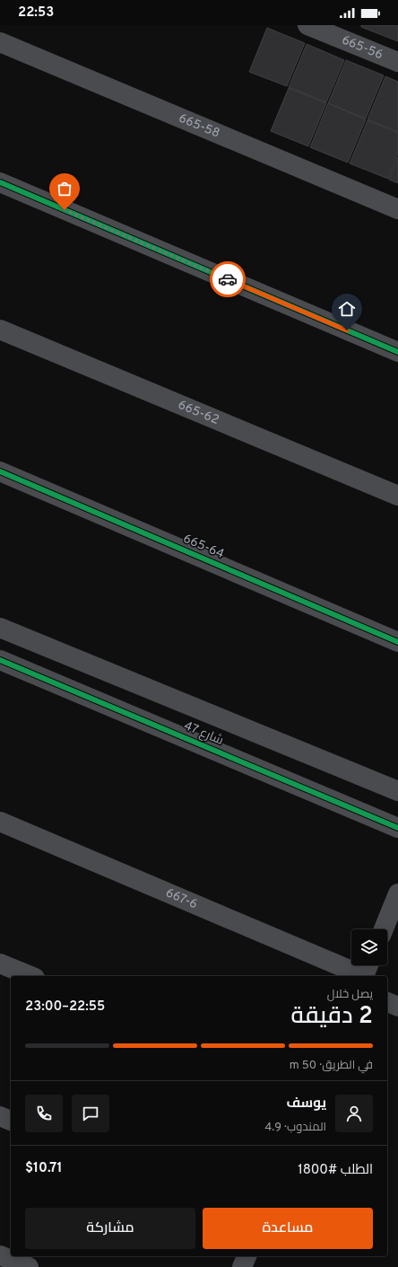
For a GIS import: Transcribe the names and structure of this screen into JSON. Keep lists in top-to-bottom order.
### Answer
{
  "streets": {
    "street": [
      "665-56",
      "665-58",
      "665-62",
      "665-64",
      "شارع 47",
      "667-6"
    ]
  },
  "page": {
    "status": "22:53",
    "heading": ["2 دقيقة", "يصل خلال", "22:55–23:00"],
    "panel": [
      "يوسف",
      "المندوب · 4.9",
      "الطلب #1800",
      "$10.71"
    ],
    "bar": "في الطريق · 50 m",
    "buttons": ["مساعدة", "مشاركة"]
  }
}
